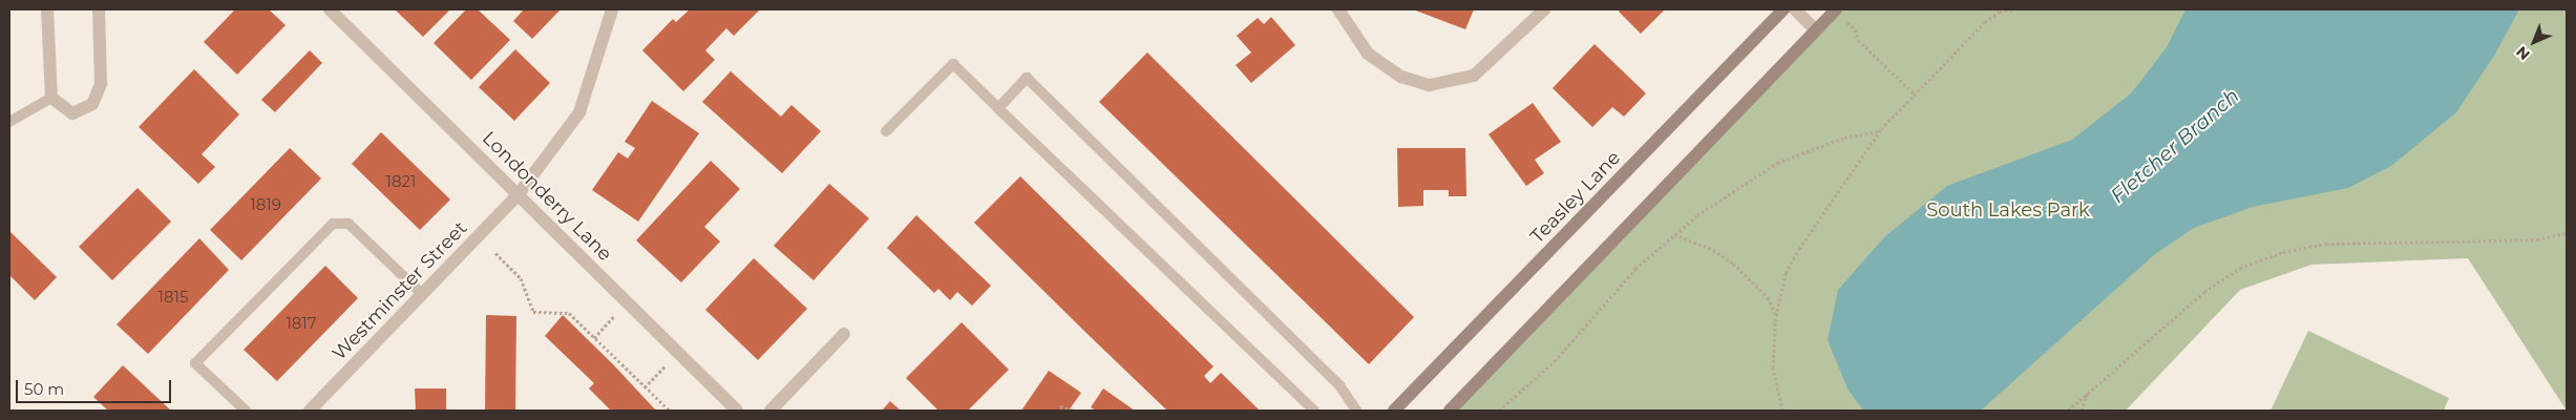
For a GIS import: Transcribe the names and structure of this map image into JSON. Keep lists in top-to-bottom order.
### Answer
{
  "streets": {
    "main road": ["Teasley Lane"],
    "street": ["Londonderry Lane", "Westminster Street"]
  },
  "crossings": [
    ["Londonderry Lane", "Westminster Street"]
  ],
  "water": ["Fletcher Branch"],
  "parks": ["South Lakes Park"],
  "house_numbers": [
    "1821",
    "1819",
    "1815",
    "1817"
  ],
  "scale_bar": "50 m",
  "north": "bottom left"
}
